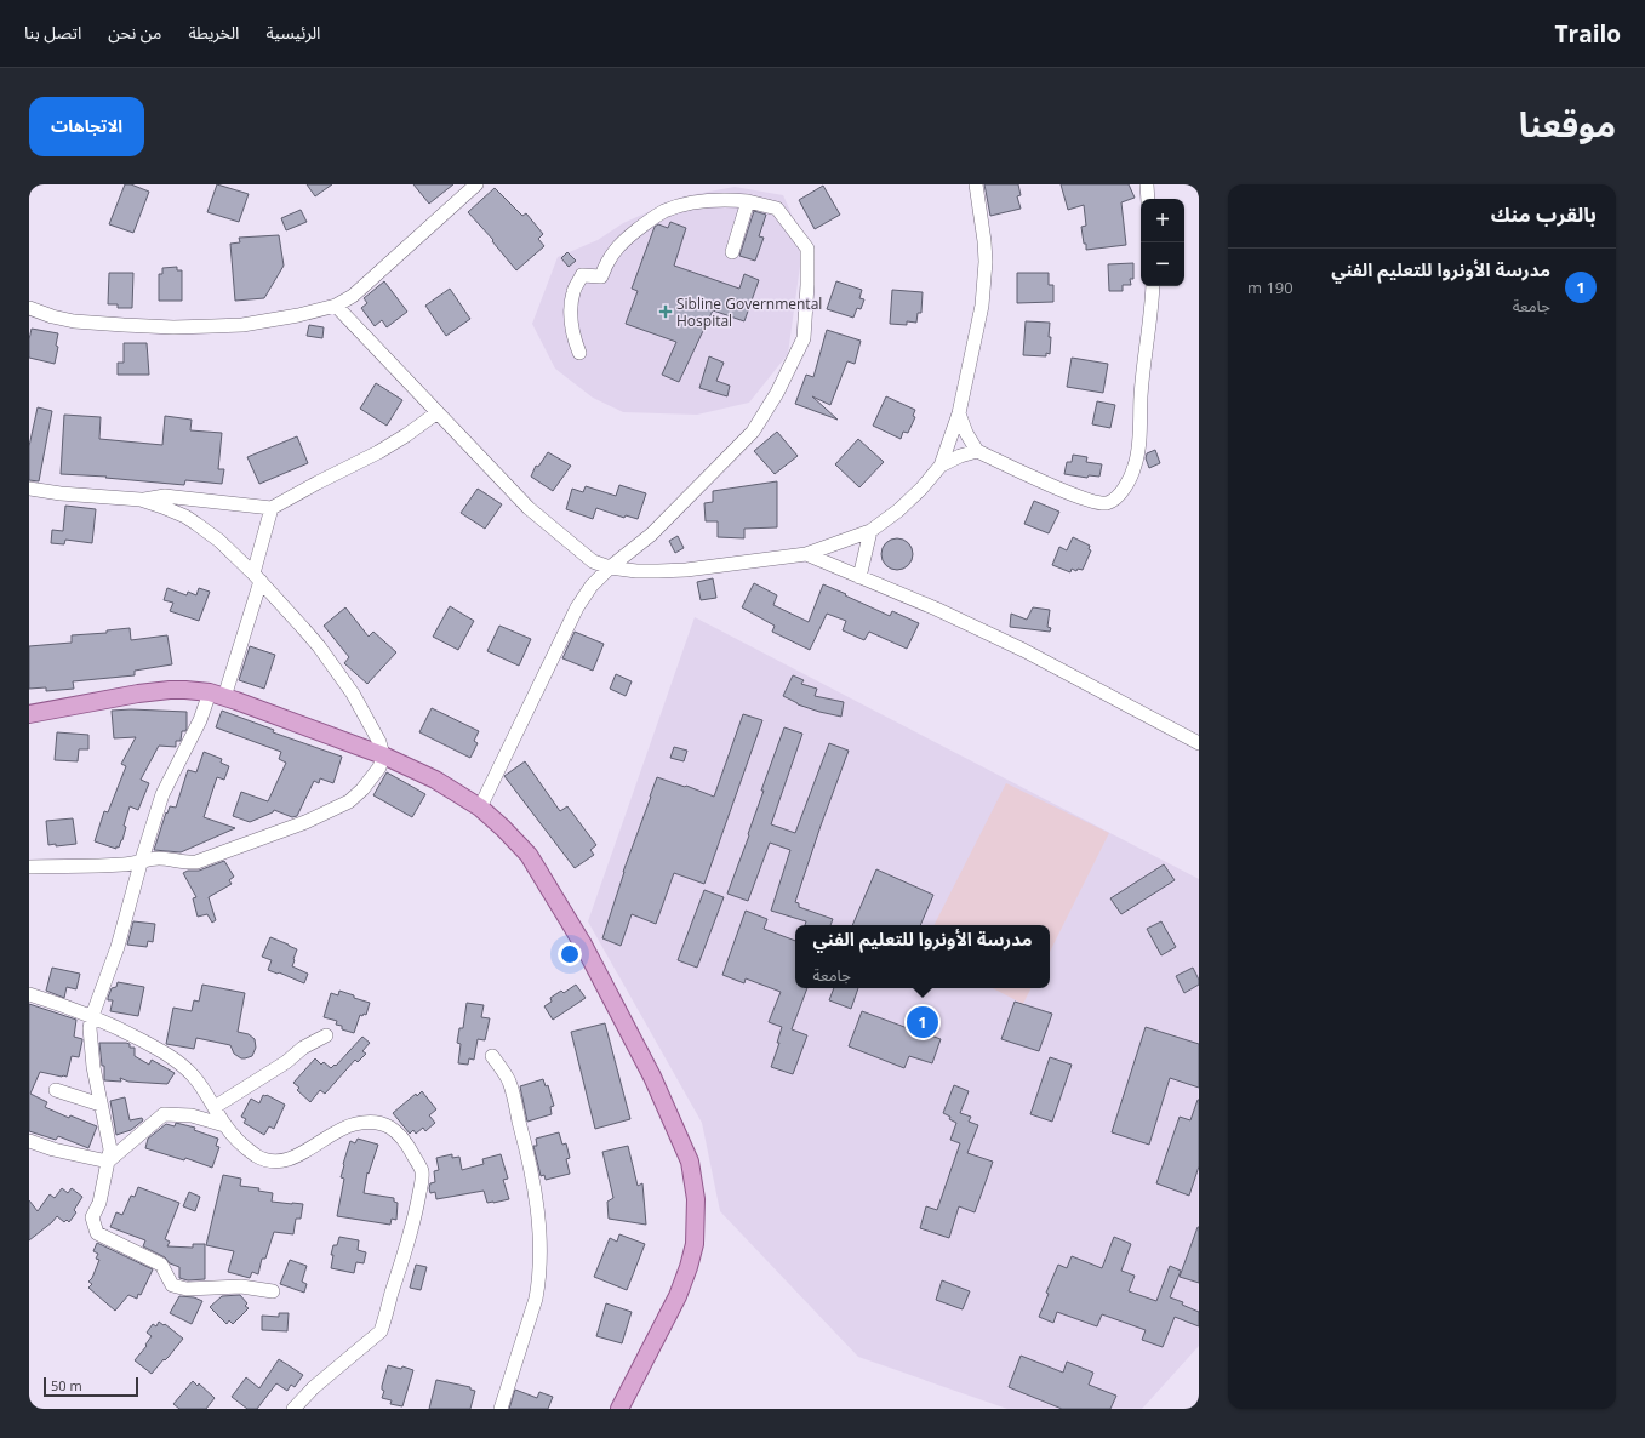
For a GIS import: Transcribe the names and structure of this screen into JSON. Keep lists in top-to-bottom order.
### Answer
{
  "places": {
    "health": ["Sibline Governmental Hospital"]
  },
  "scale_bar": "50 m",
  "page": {
    "header": "Trailo",
    "nav": [
      "الرئيسية",
      "الخريطة",
      "من نحن",
      "اتصل بنا"
    ],
    "title": "موقعنا",
    "buttons": "الاتجاهات",
    "heading": "بالقرب منك",
    "map_buttons": ["+", "−"],
    "list": [
      {
        "mark": "1",
        "name": "مدرسة الأونروا للتعليم الفني",
        "note": "جامعة",
        "value": "190 m"
      }
    ],
    "popup": ["مدرسة الأونروا للتعليم الفني", "جامعة"],
    "pins": "1",
    "scale": "50 m"
  }
}
